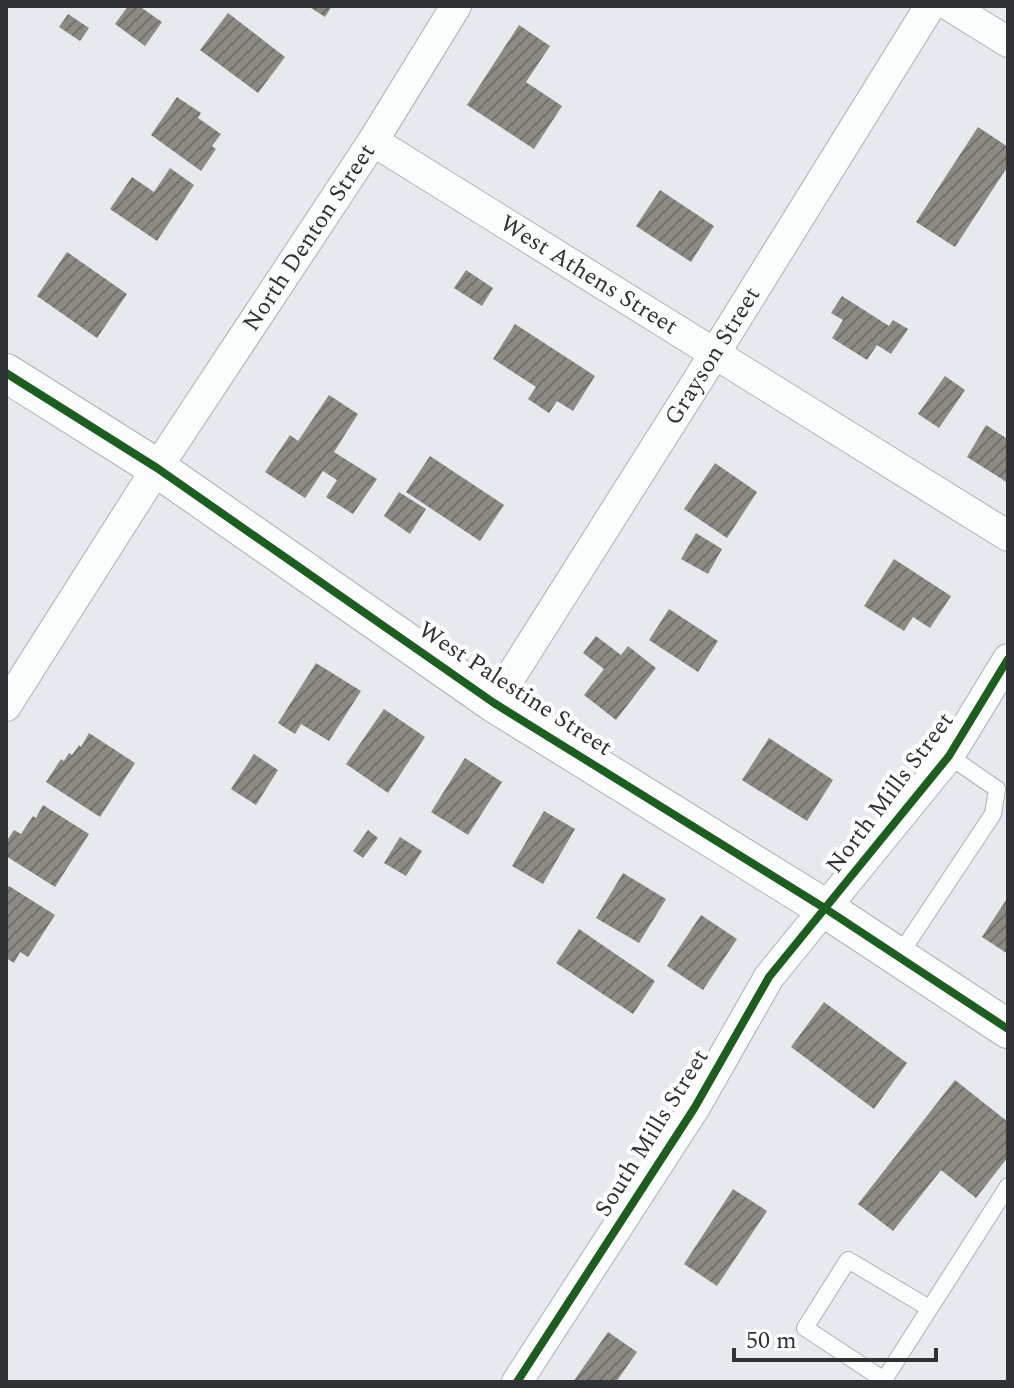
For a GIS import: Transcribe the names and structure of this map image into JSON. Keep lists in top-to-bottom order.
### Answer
{
  "streets": {
    "street": [
      "North Denton Street",
      "West Athens Street",
      "Grayson Street",
      "West Palestine Street",
      "North Mills Street",
      "South Mills Street"
    ]
  },
  "crossings": [
    ["North Denton Street", "West Athens Street"],
    ["North Denton Street", "West Palestine Street"],
    ["West Athens Street", "Grayson Street"],
    ["Grayson Street", "West Palestine Street"],
    ["West Palestine Street", "North Mills Street"],
    ["West Palestine Street", "South Mills Street"],
    ["North Mills Street", "South Mills Street"]
  ],
  "scale_bar": "50 m"
}
